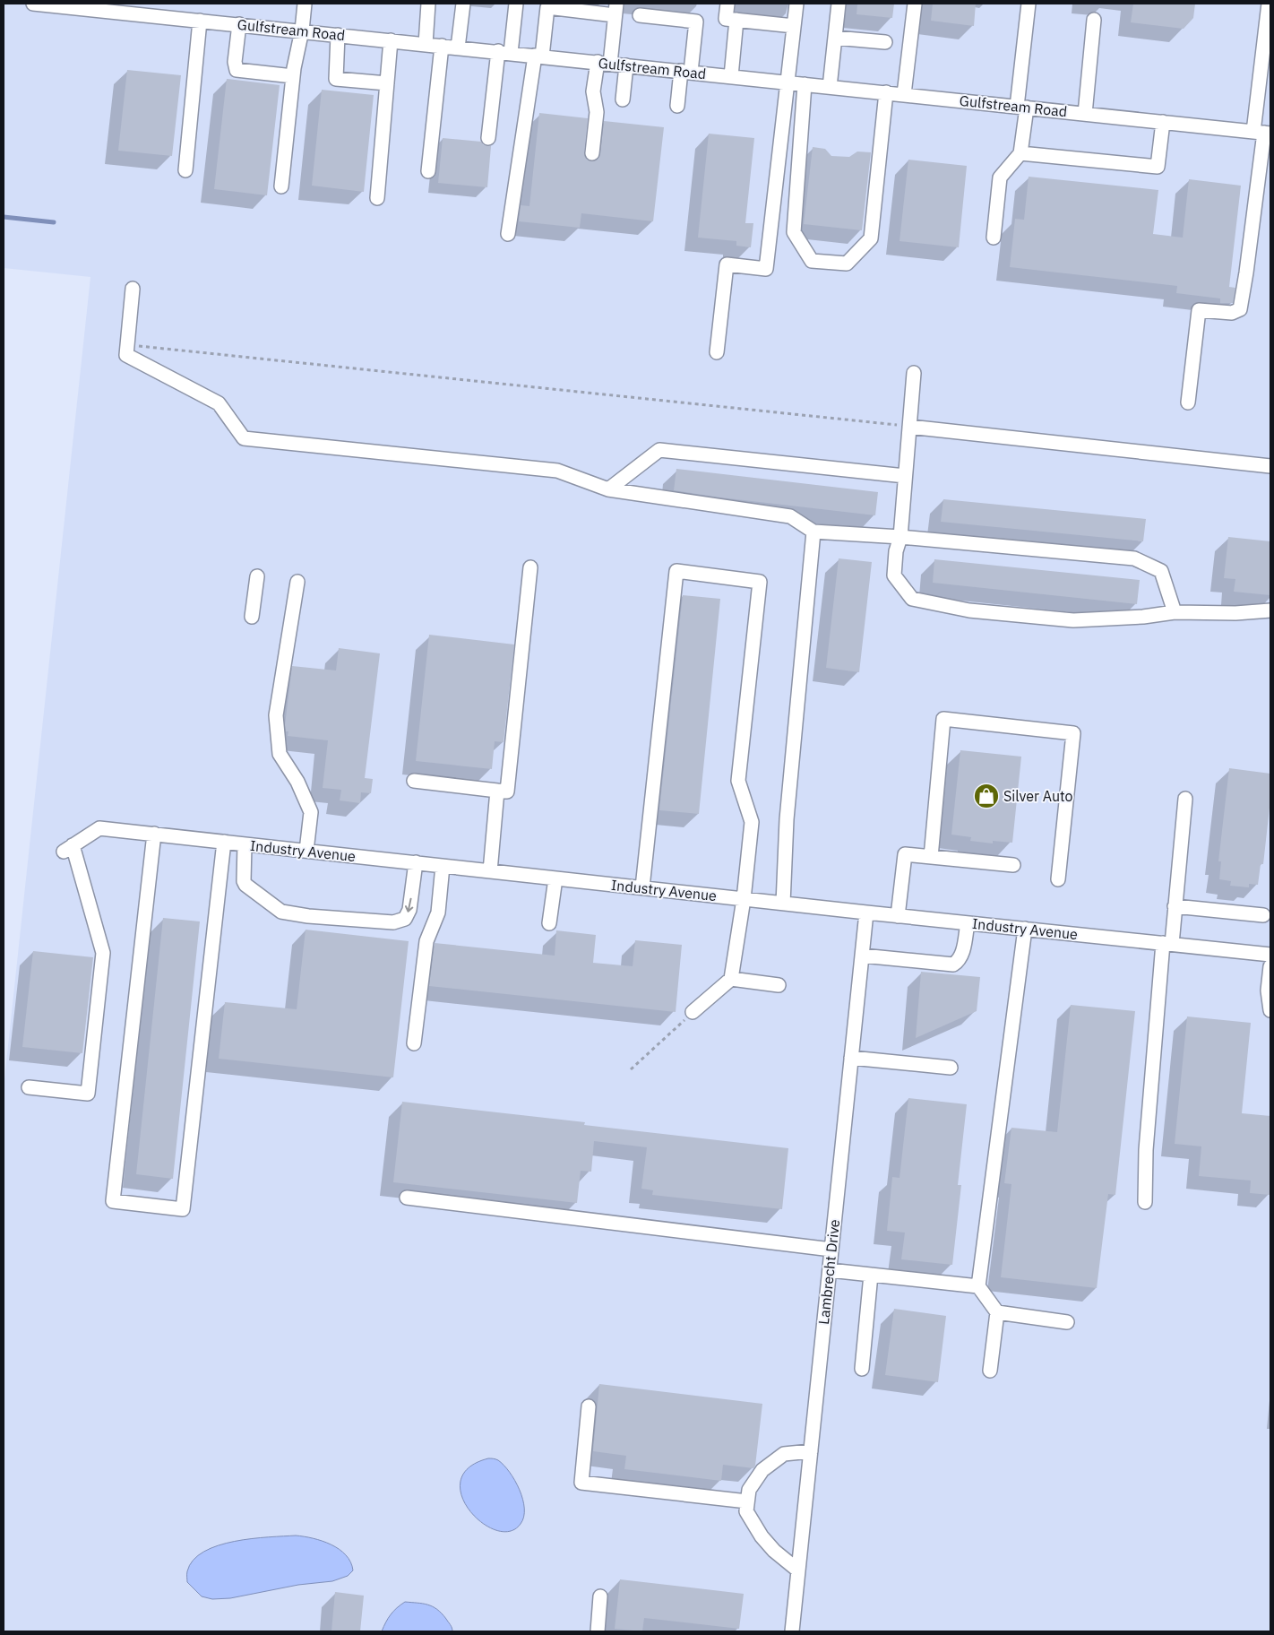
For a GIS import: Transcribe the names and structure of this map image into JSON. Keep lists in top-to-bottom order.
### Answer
{
  "streets": {
    "street": ["Gulfstream Road", "Industry Avenue", "Lambrecht Drive"]
  },
  "crossings": [
    ["Industry Avenue", "Lambrecht Drive"]
  ],
  "places": {
    "shop": ["Silver Auto"]
  }
}
